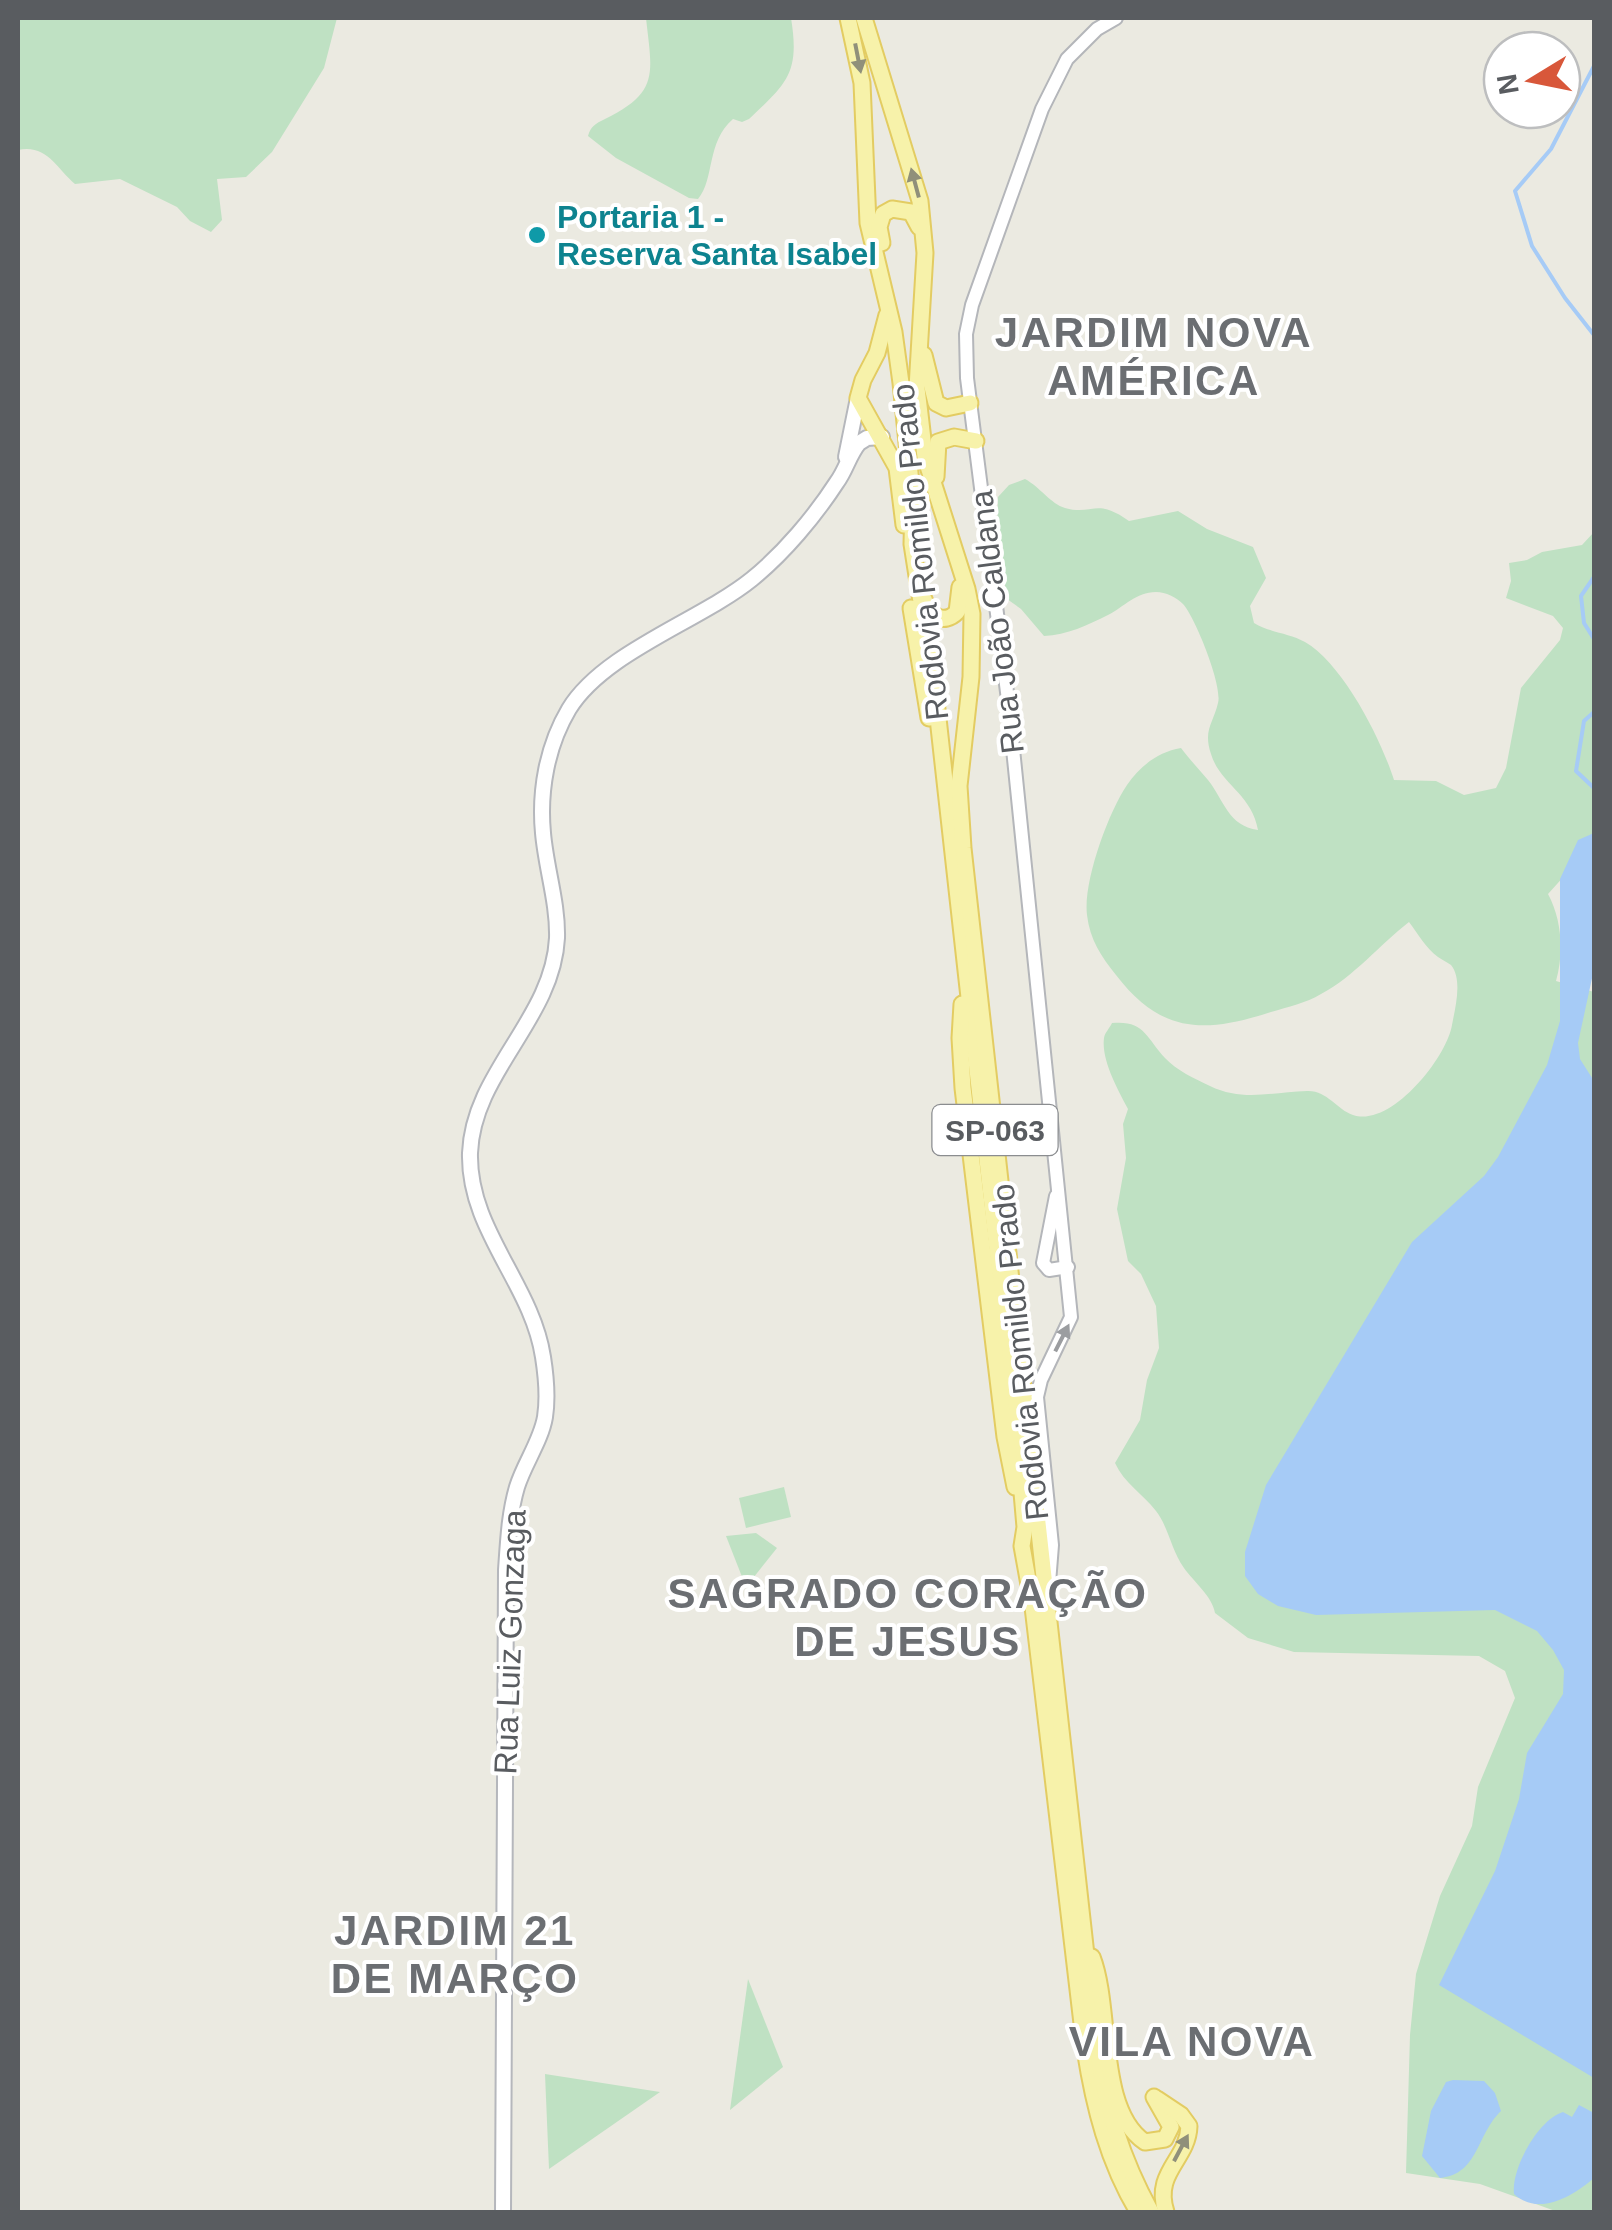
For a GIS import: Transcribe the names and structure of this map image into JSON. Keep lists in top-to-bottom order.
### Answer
{
  "streets": {
    "main road": ["Rodovia Romildo Prado", "SP-063", "Rua Luiz Gonzaga"],
    "street": ["Rua João Caldana"]
  },
  "crossings": [
    ["Rodovia Romildo Prado", "Rua João Caldana"]
  ],
  "districts": [
    "JARDIM NOVA AMÉRICA",
    "SAGRADO CORAÇÃO DE JESUS",
    "JARDIM 21 DE MARÇO",
    "VILA NOVA"
  ],
  "places": ["Portaria 1 - Reserva Santa Isabel"],
  "north": "left"
}
